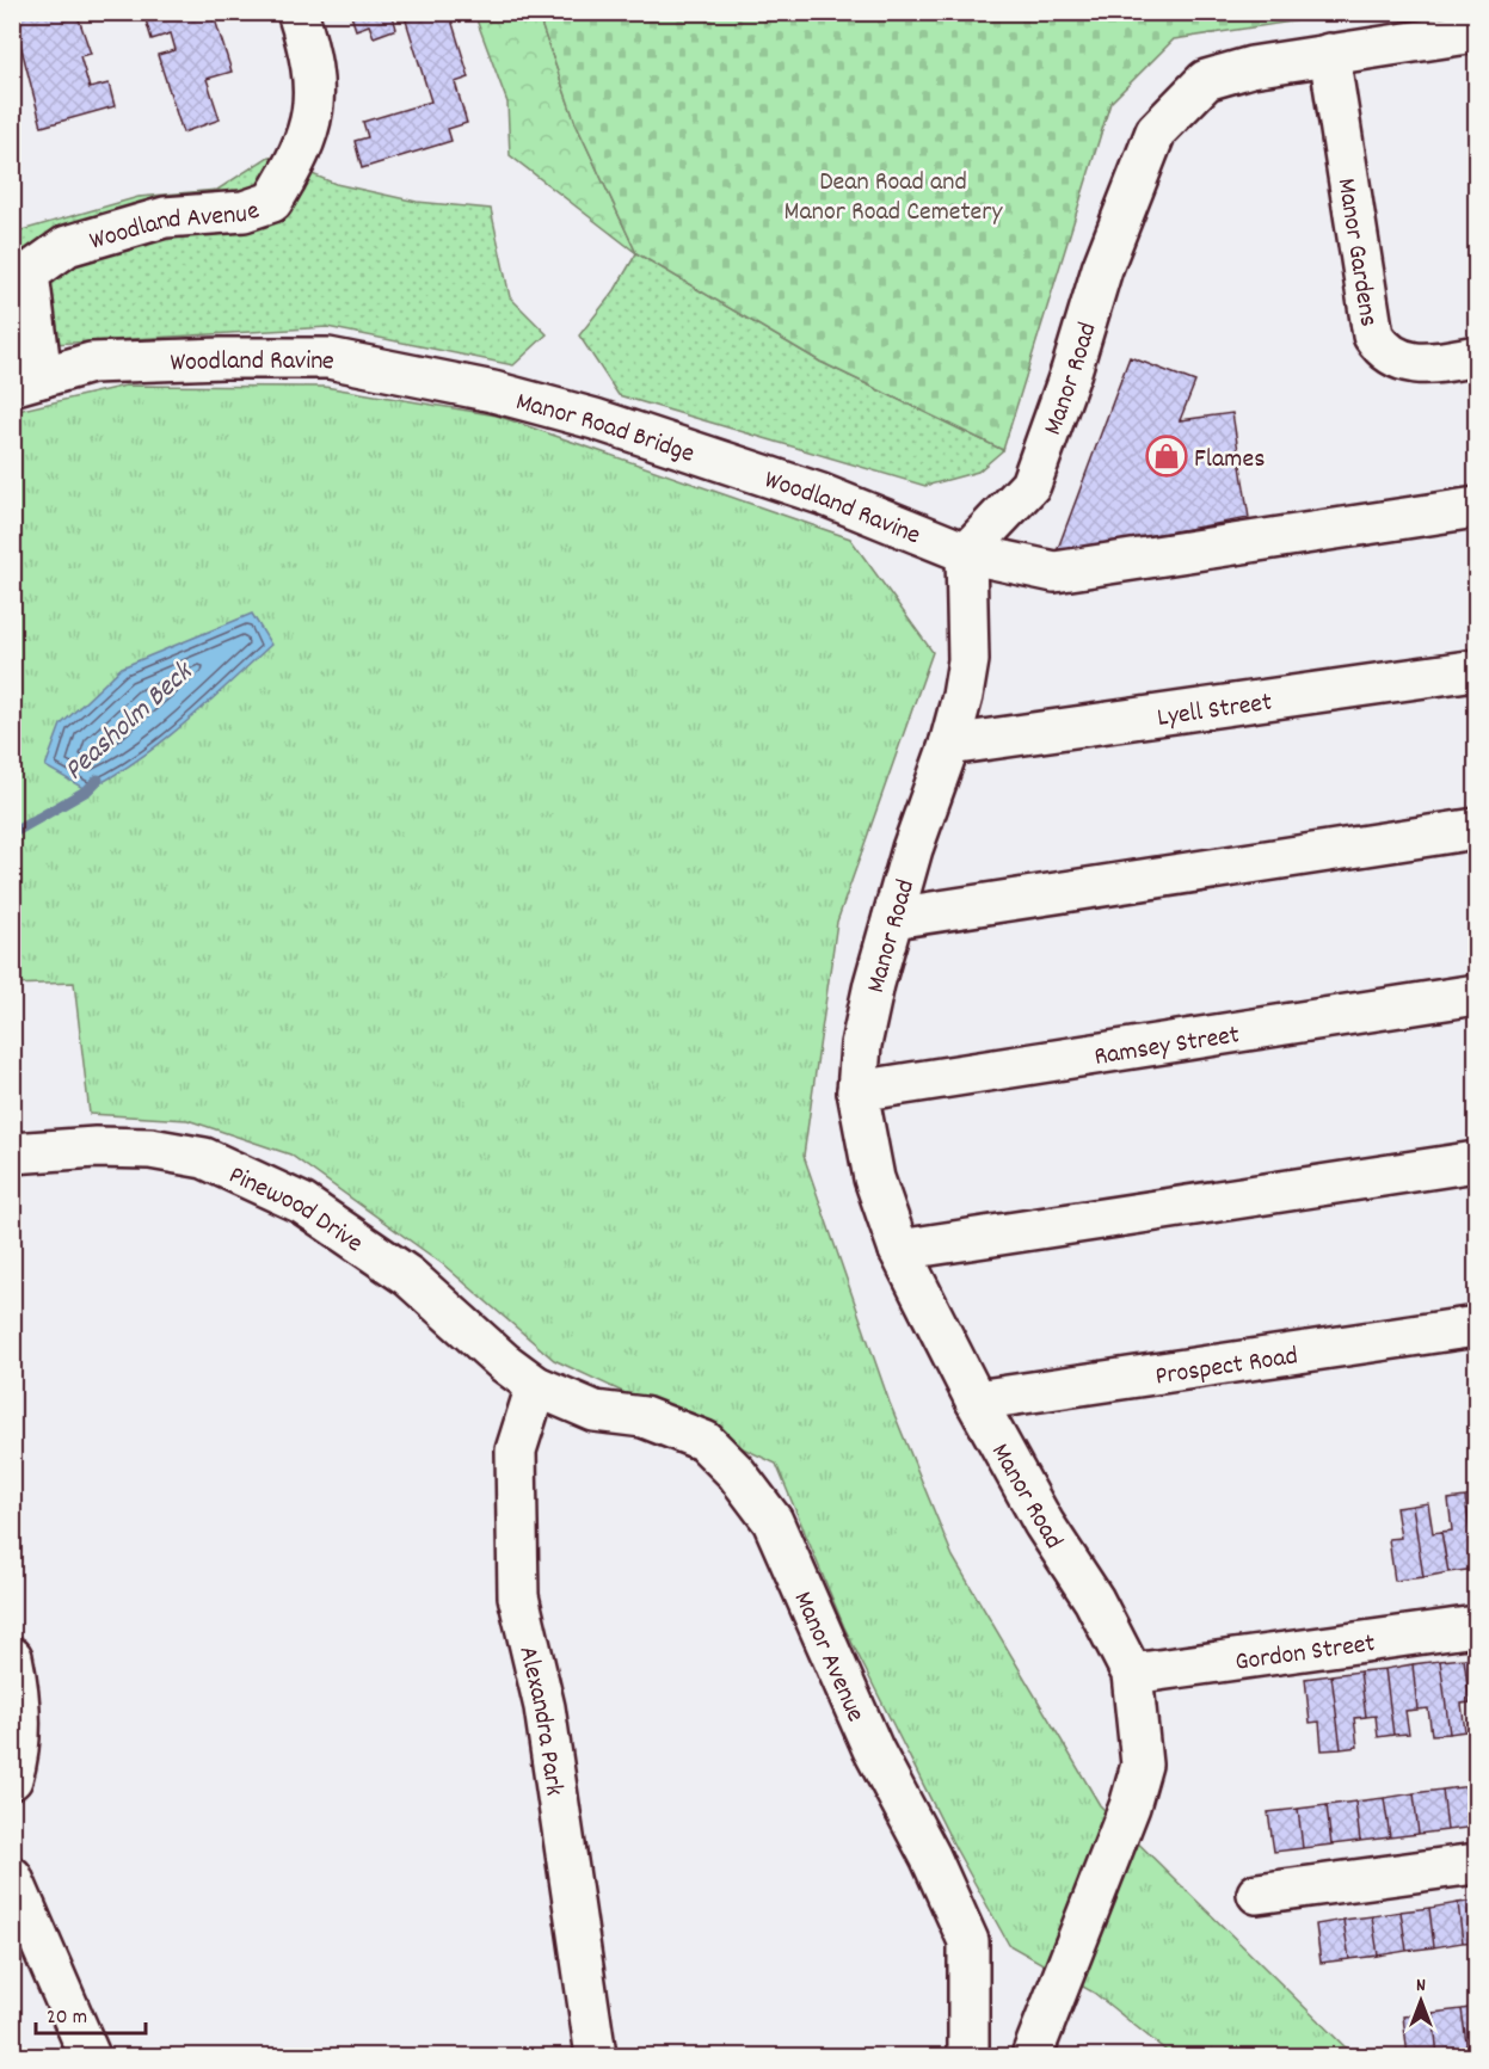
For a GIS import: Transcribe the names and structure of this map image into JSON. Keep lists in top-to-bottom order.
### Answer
{
  "streets": {
    "street": [
      "Woodland Avenue",
      "Manor Gardens",
      "Woodland Ravine",
      "Manor Road",
      "Manor Road Bridge",
      "Lyell Street",
      "Ramsey Street",
      "Pinewood Drive",
      "Prospect Road",
      "Gordon Street",
      "Manor Avenue",
      "Alexandra Park"
    ]
  },
  "crossings": [
    ["Woodland Avenue", "Woodland Ravine"],
    ["Manor Gardens", "Manor Road"],
    ["Woodland Ravine", "Manor Road"],
    ["Woodland Ravine", "Manor Road Bridge"],
    ["Manor Road", "Lyell Street"],
    ["Manor Road", "Ramsey Street"],
    ["Manor Road", "Prospect Road"],
    ["Manor Road", "Gordon Street"],
    ["Pinewood Drive", "Manor Avenue"],
    ["Pinewood Drive", "Alexandra Park"],
    ["Manor Avenue", "Alexandra Park"]
  ],
  "water": ["Peasholm Beck"],
  "parks": ["Dean Road and Manor Road Cemetery"],
  "places": {
    "shop": ["Flames"]
  },
  "scale_bar": "20 m",
  "north": "top"
}
